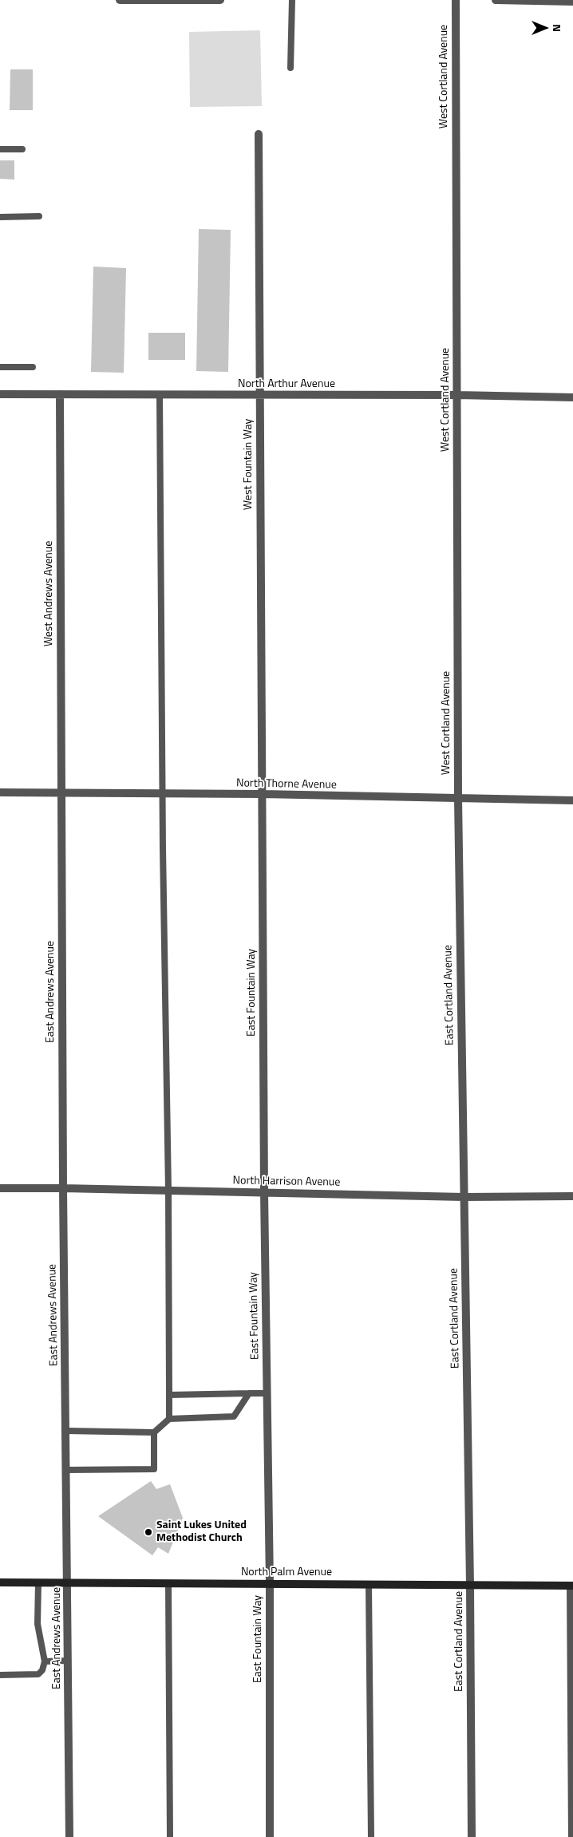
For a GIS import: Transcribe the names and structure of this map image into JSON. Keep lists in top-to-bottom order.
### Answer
{
  "streets": {
    "main road": ["North Palm Avenue"],
    "street": [
      "West Cortland Avenue",
      "North Arthur Avenue",
      "West Fountain Way",
      "West Andrews Avenue",
      "North Thorne Avenue",
      "East Andrews Avenue",
      "East Fountain Way",
      "East Cortland Avenue",
      "North Harrison Avenue"
    ]
  },
  "crossings": [
    ["West Cortland Avenue", "North Arthur Avenue"],
    ["West Cortland Avenue", "North Thorne Avenue"],
    ["West Cortland Avenue", "East Cortland Avenue"],
    ["North Arthur Avenue", "West Fountain Way"],
    ["North Arthur Avenue", "West Andrews Avenue"],
    ["West Fountain Way", "North Thorne Avenue"],
    ["West Fountain Way", "East Fountain Way"],
    ["West Andrews Avenue", "North Thorne Avenue"],
    ["West Andrews Avenue", "East Andrews Avenue"],
    ["North Thorne Avenue", "East Andrews Avenue"],
    ["North Thorne Avenue", "East Fountain Way"],
    ["North Thorne Avenue", "East Cortland Avenue"],
    ["East Andrews Avenue", "North Harrison Avenue"],
    ["East Andrews Avenue", "North Palm Avenue"],
    ["East Fountain Way", "North Harrison Avenue"],
    ["East Fountain Way", "North Palm Avenue"],
    ["East Cortland Avenue", "North Harrison Avenue"],
    ["East Cortland Avenue", "North Palm Avenue"]
  ],
  "places": ["Saint Lukes United Methodist Church"],
  "north": "right"
}
